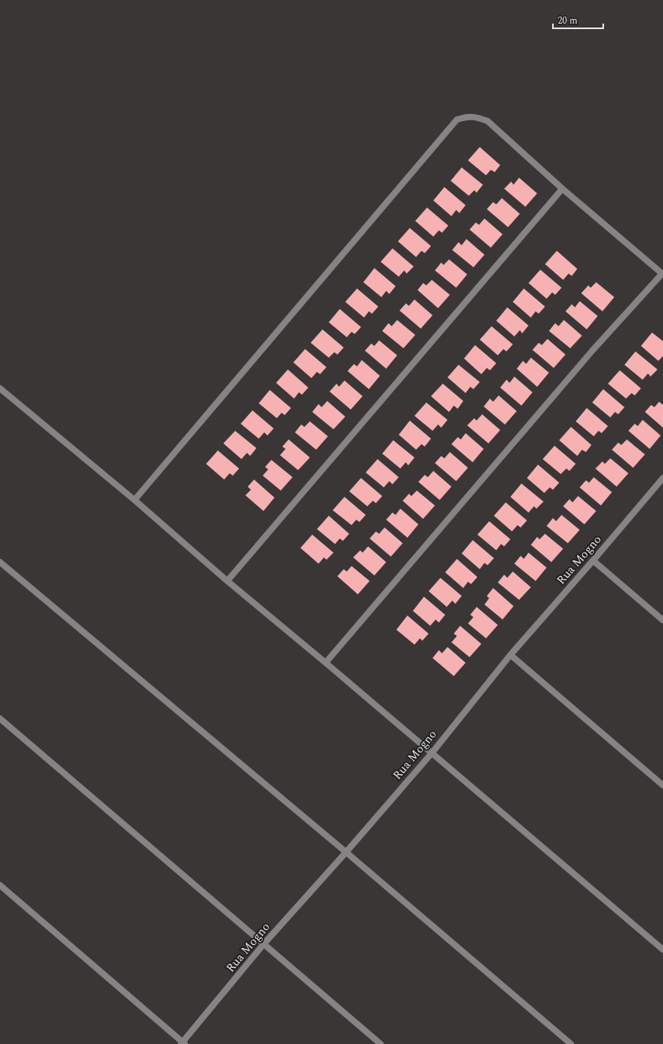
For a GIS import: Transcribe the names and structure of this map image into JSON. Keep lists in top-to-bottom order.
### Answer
{
  "streets": {
    "street": ["Rua Mogno"]
  },
  "scale_bar": "20 m"
}
